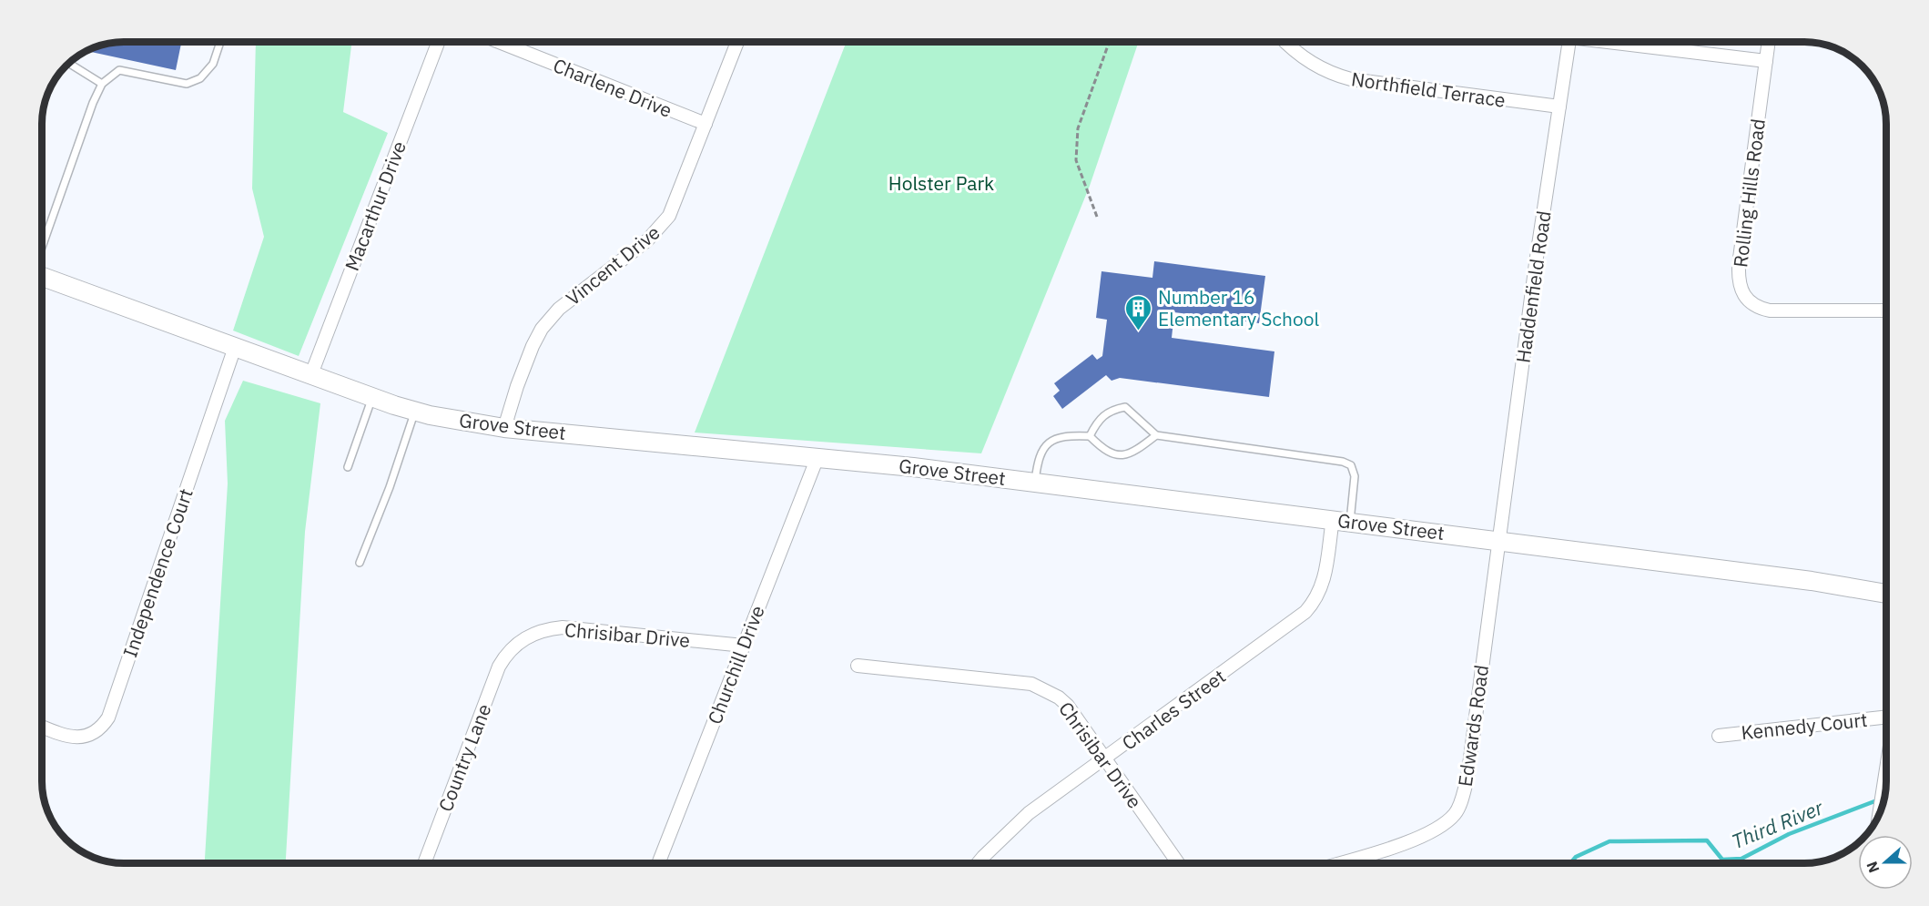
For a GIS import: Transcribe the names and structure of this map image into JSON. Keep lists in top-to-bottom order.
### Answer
{
  "streets": {
    "street": [
      "Charlene Drive",
      "Northfield Terrace",
      "Rolling Hills Road",
      "Macarthur Drive",
      "Vincent Drive",
      "Haddenfield Road",
      "Grove Street",
      "Independence Court",
      "Chrisibar Drive",
      "Churchill Drive",
      "Charles Street",
      "Edwards Road",
      "Kennedy Court",
      "Country Lane"
    ]
  },
  "crossings": [
    ["Charlene Drive", "Vincent Drive"],
    ["Northfield Terrace", "Haddenfield Road"],
    ["Macarthur Drive", "Grove Street"],
    ["Vincent Drive", "Grove Street"],
    ["Haddenfield Road", "Grove Street"],
    ["Haddenfield Road", "Edwards Road"],
    ["Grove Street", "Independence Court"],
    ["Grove Street", "Churchill Drive"],
    ["Grove Street", "Charles Street"],
    ["Grove Street", "Edwards Road"],
    ["Chrisibar Drive", "Churchill Drive"],
    ["Chrisibar Drive", "Charles Street"],
    ["Chrisibar Drive", "Country Lane"]
  ],
  "water": ["Third River"],
  "parks": ["Holster Park"],
  "places": {
    "building": ["Number 16 Elementary School"]
  },
  "north": "left"
}
